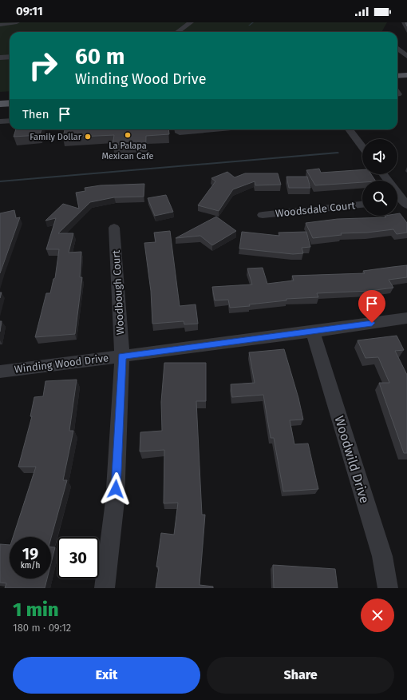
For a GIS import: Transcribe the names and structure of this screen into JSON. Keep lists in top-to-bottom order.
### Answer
{
  "streets": {
    "street": [
      "Woodsdale Court",
      "Woodbough Court",
      "Winding Wood Drive",
      "Woodwild Drive"
    ]
  },
  "crossings": [
    ["Woodbough Court", "Winding Wood Drive"],
    ["Winding Wood Drive", "Woodwild Drive"]
  ],
  "places": ["La Palapa Mexican Cafe", "Family Dollar"],
  "page": {
    "status": "09:11",
    "turn": ["60 m", "Winding Wood Drive"],
    "then": "Then",
    "speed": "19 km/h",
    "limit": "30",
    "heading": ["1 min", "180 m · 09:12"],
    "buttons": ["Exit", "Share"]
  }
}
